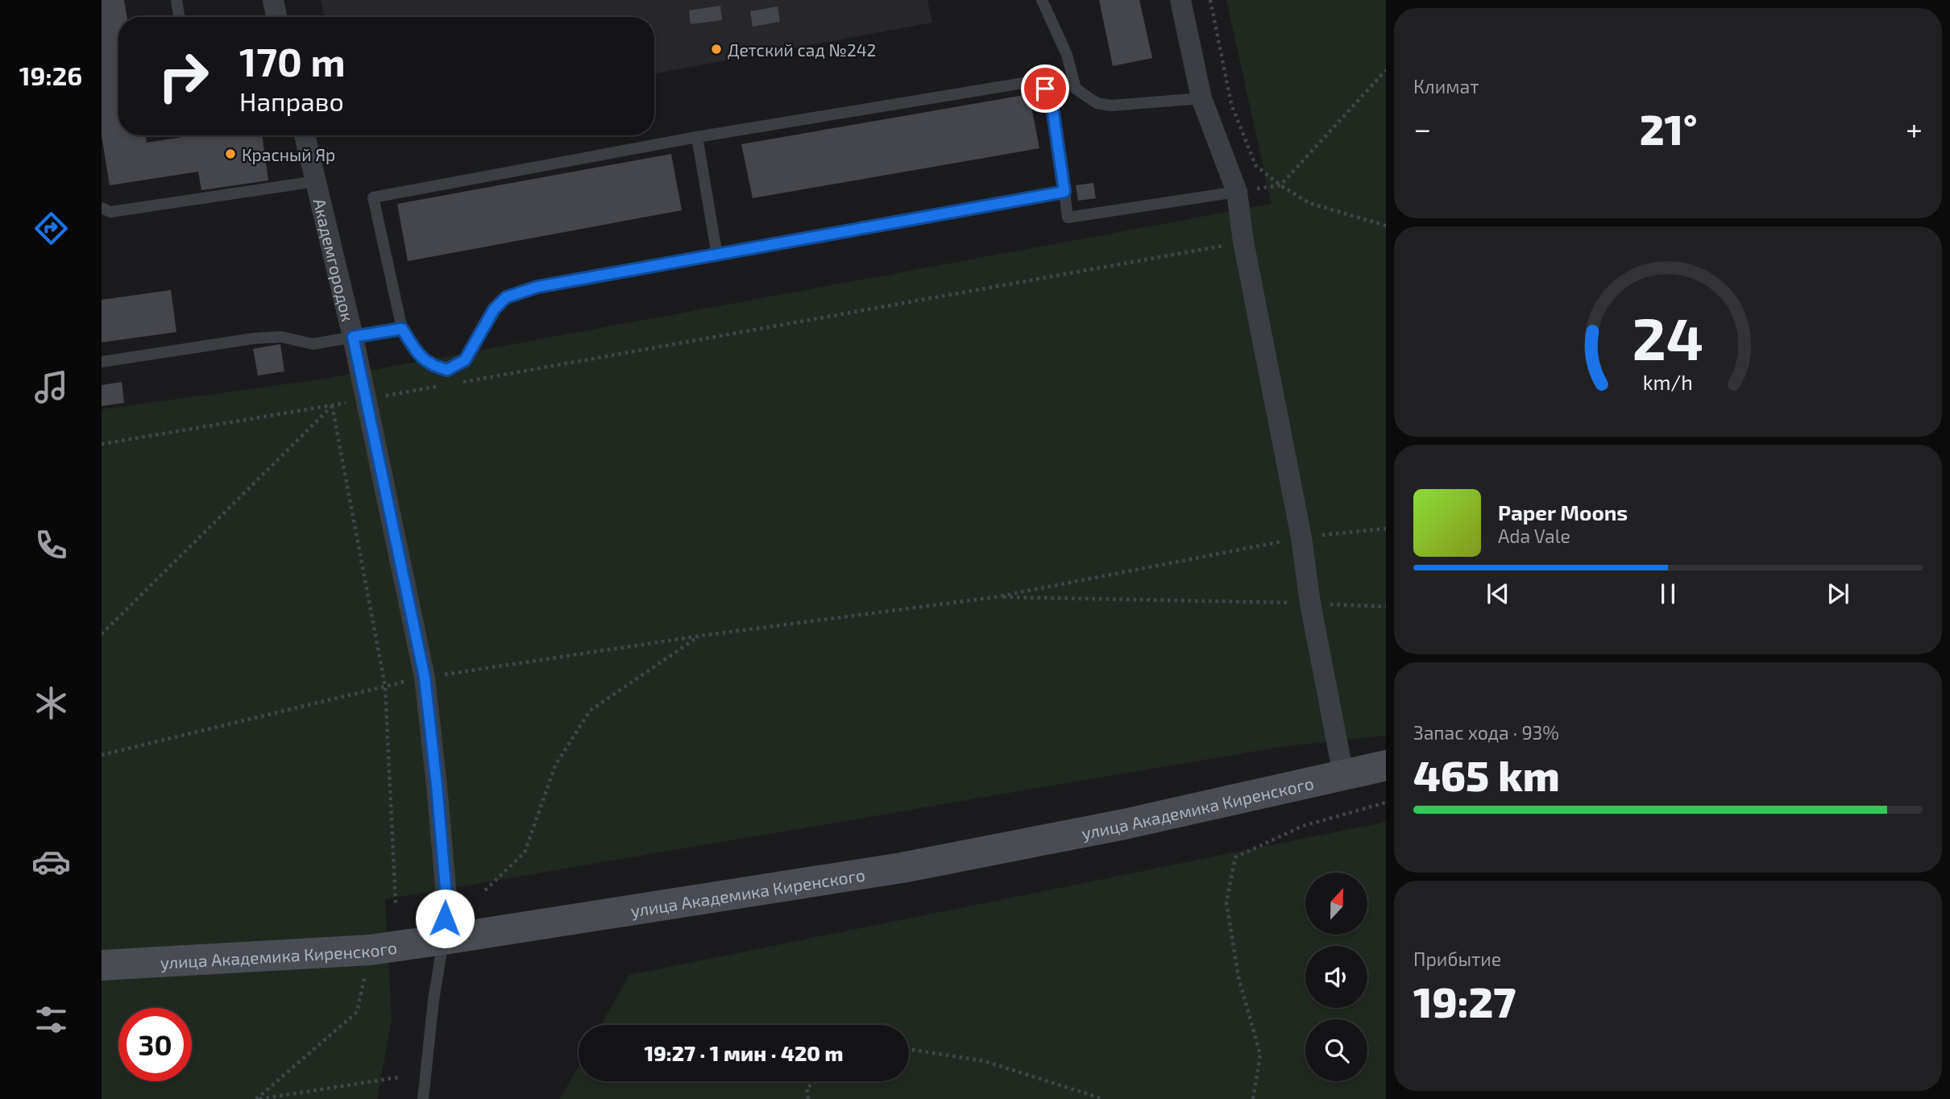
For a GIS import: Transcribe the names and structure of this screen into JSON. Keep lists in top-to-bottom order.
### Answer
{
  "streets": {
    "main road": ["улица Академика Киренского"],
    "street": ["Академгородок"]
  },
  "crossings": [
    ["Академгородок", "улица Академика Киренского"]
  ],
  "places": ["Детский сад №242", "Красный Яр"],
  "north": "top",
  "page": {
    "tabs": "19:26",
    "tile": [
      "Климат",
      ["Запас хода · 93%", "465 km"],
      ["Прибытие", "19:27"]
    ],
    "turn": ["170 m", "Направо"],
    "heat": ["−", "21°", "+"],
    "song": ["Paper Moons", "Ada Vale"],
    "limit": "30",
    "trip": "19:27 · 1 мин · 420 m",
    "gauge": ["24", "km/h"]
  }
}
